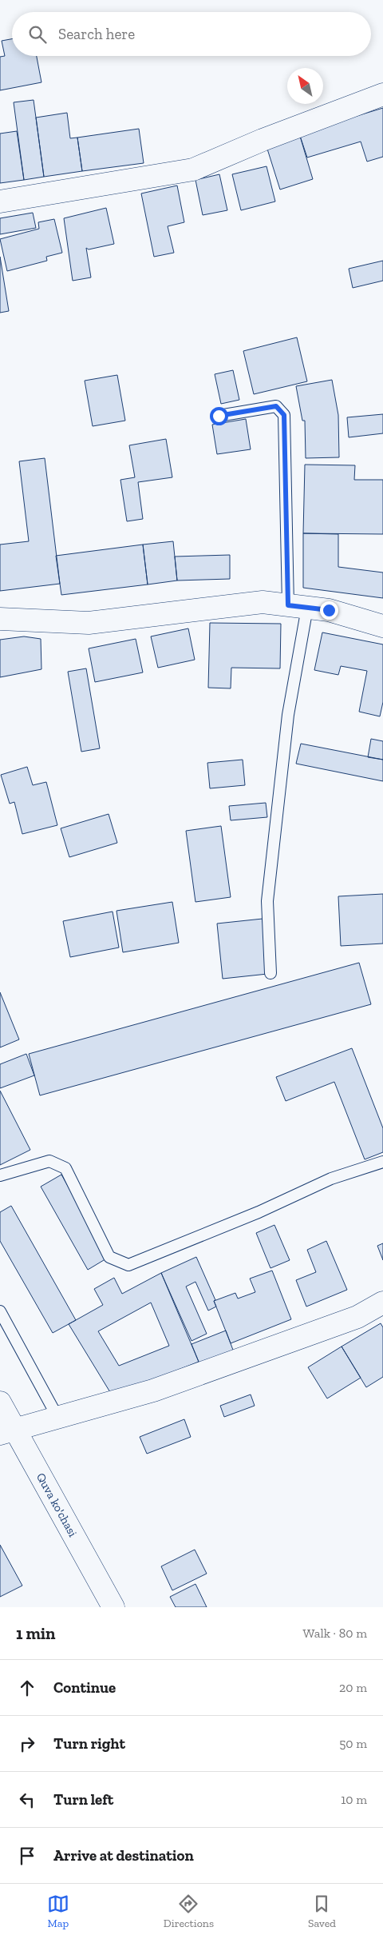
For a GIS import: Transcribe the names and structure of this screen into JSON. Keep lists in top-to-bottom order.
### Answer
{
  "streets": {
    "street": ["Quva ko'chasi"]
  },
  "north": "top left",
  "page": {
    "search": "Search here",
    "heading": ["1 min", "Walk · 80 m"],
    "list": [
      ["Continue", "20 m"],
      ["Turn right", "50 m"],
      ["Turn left", "10 m"],
      "Arrive at destination"
    ],
    "nav": ["Map", "Directions", "Saved"]
  }
}
